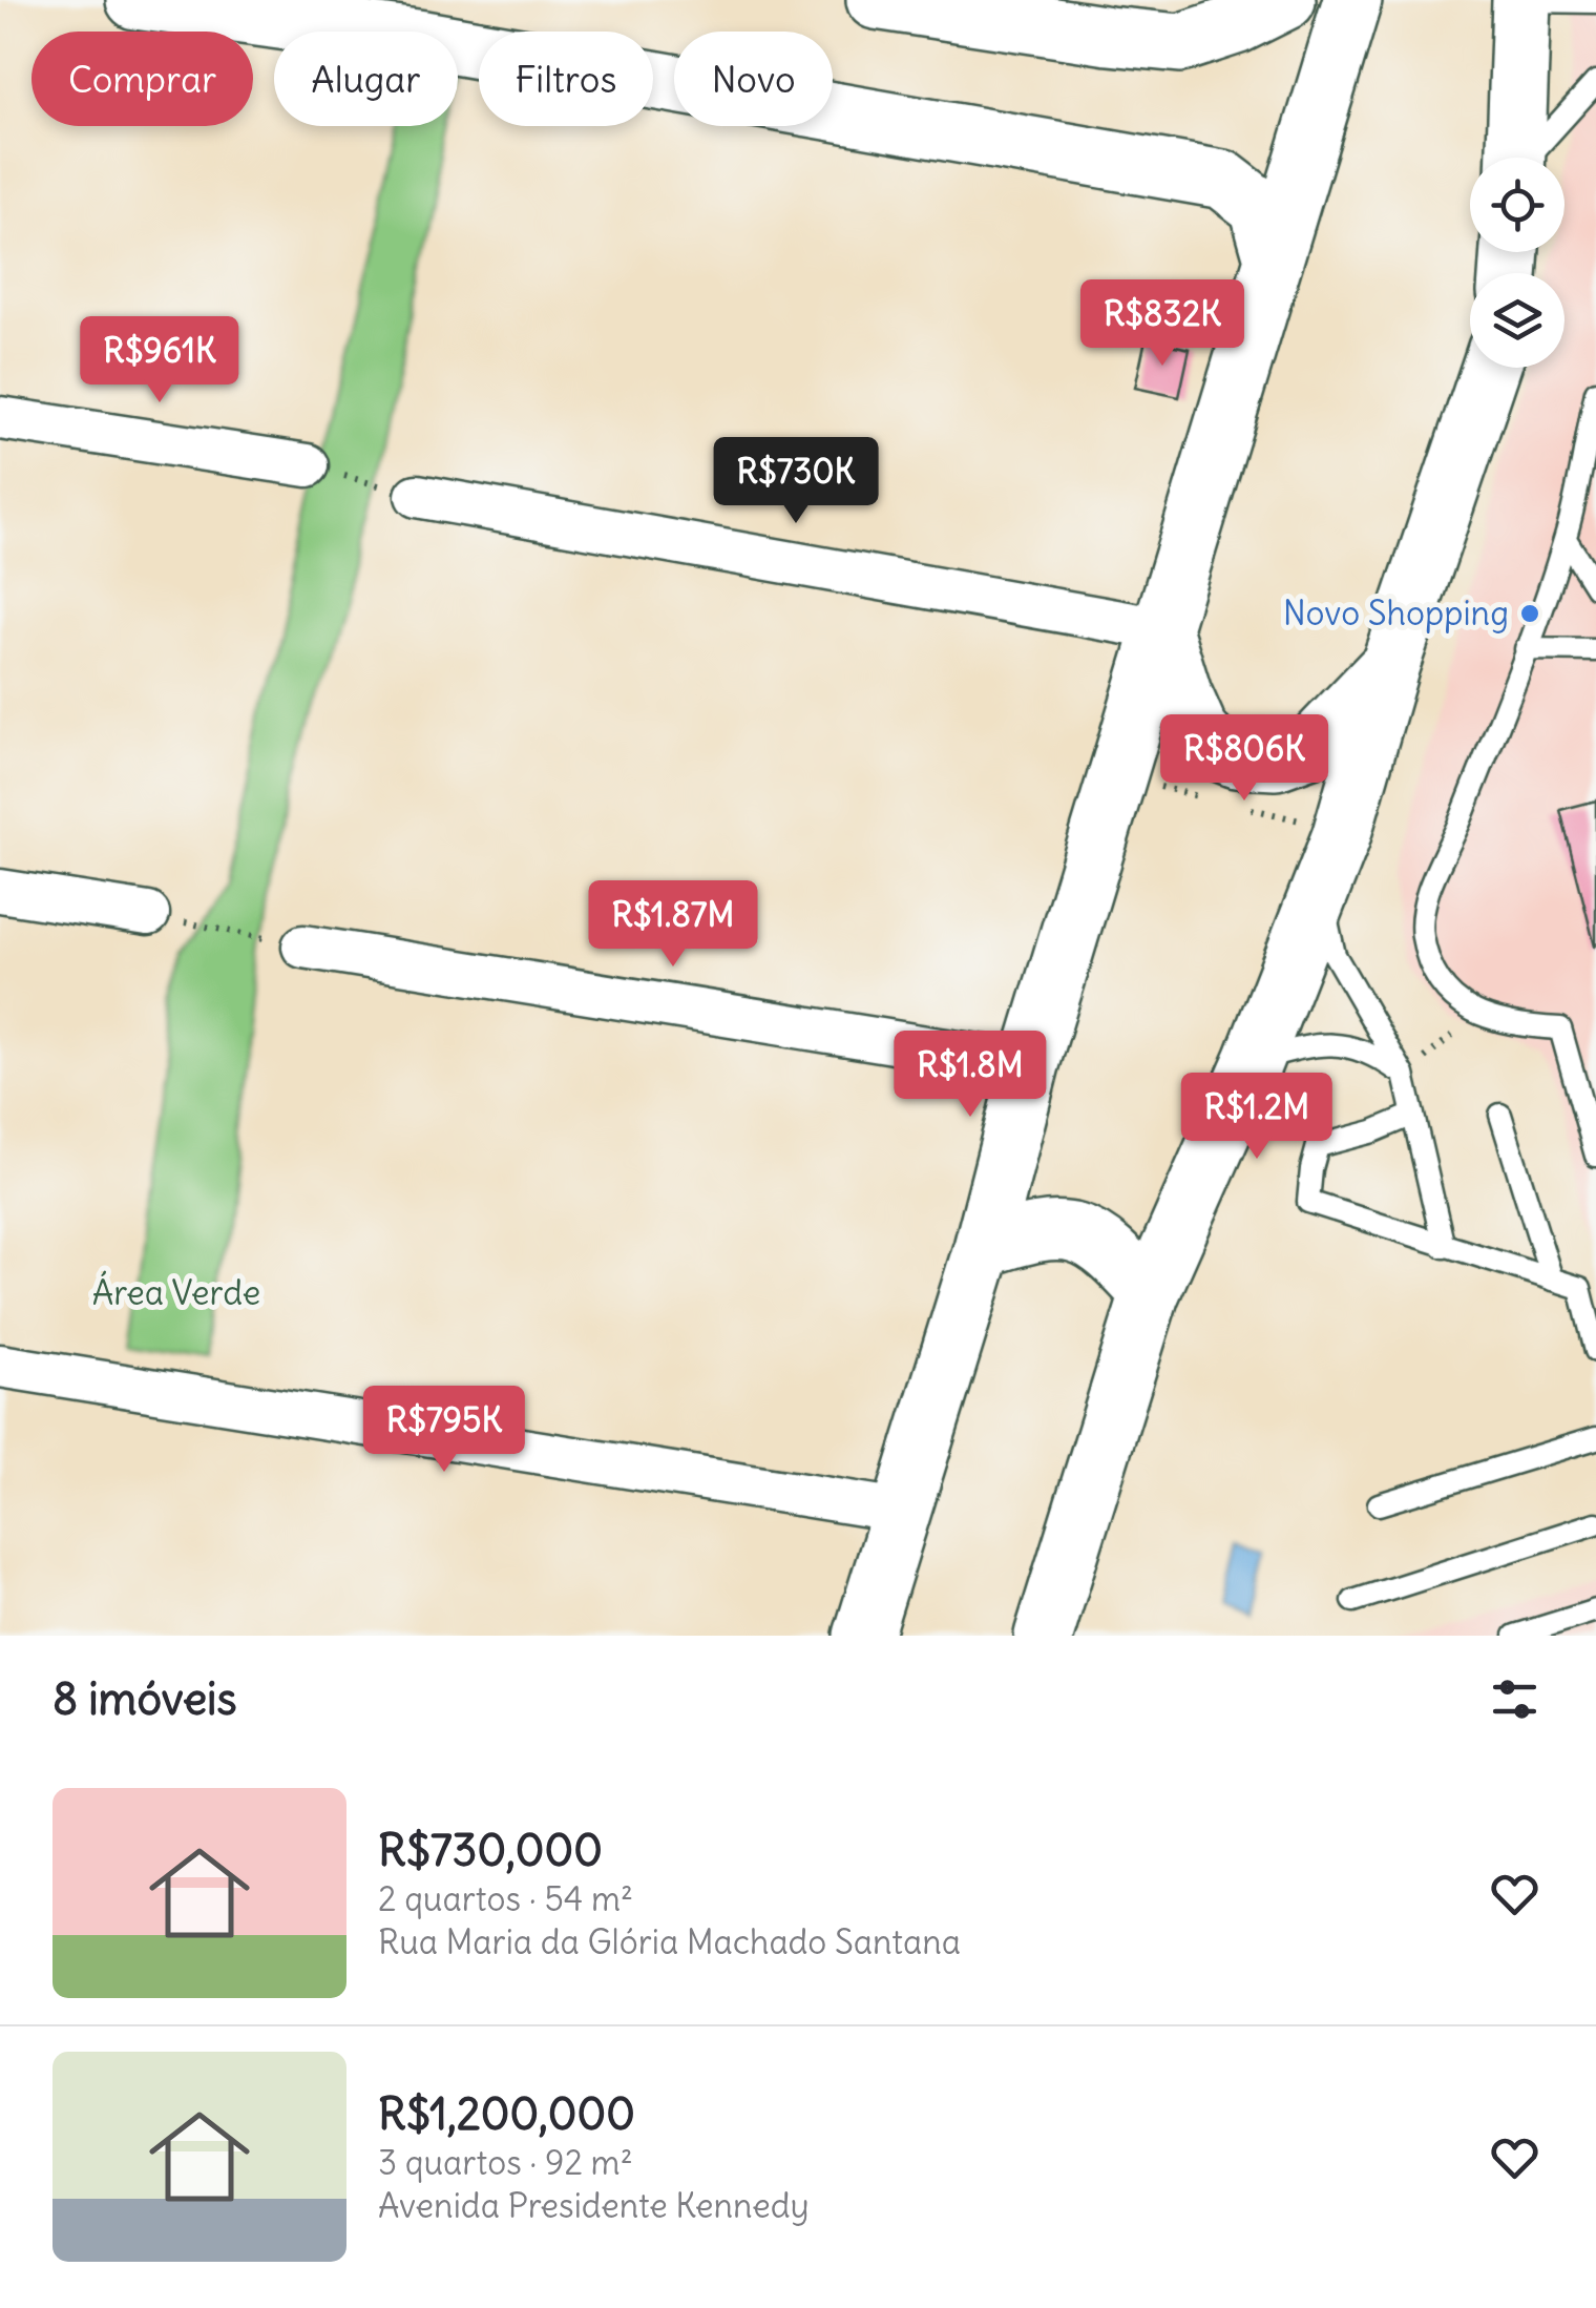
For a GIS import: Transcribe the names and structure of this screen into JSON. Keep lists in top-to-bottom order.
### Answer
{
  "parks": ["Área Verde"],
  "places": ["Novo Shopping"],
  "page": {
    "chip": [
      "Comprar",
      "Alugar",
      "Filtros",
      "Novo"
    ],
    "price": [
      "R$832K",
      "R$961K",
      "R$730K",
      "R$806K",
      "R$1.87M",
      "R$1.8M",
      "R$1.2M",
      "R$795K"
    ],
    "heading": "8 imóveis",
    "list": [
      {
        "name": "R$730,000",
        "note": "2 quartos · 54 m² · Rua Maria da Glória Machado Santana"
      },
      {
        "name": "R$1,200,000",
        "note": "3 quartos · 92 m² · Avenida Presidente Kennedy"
      }
    ]
  }
}
